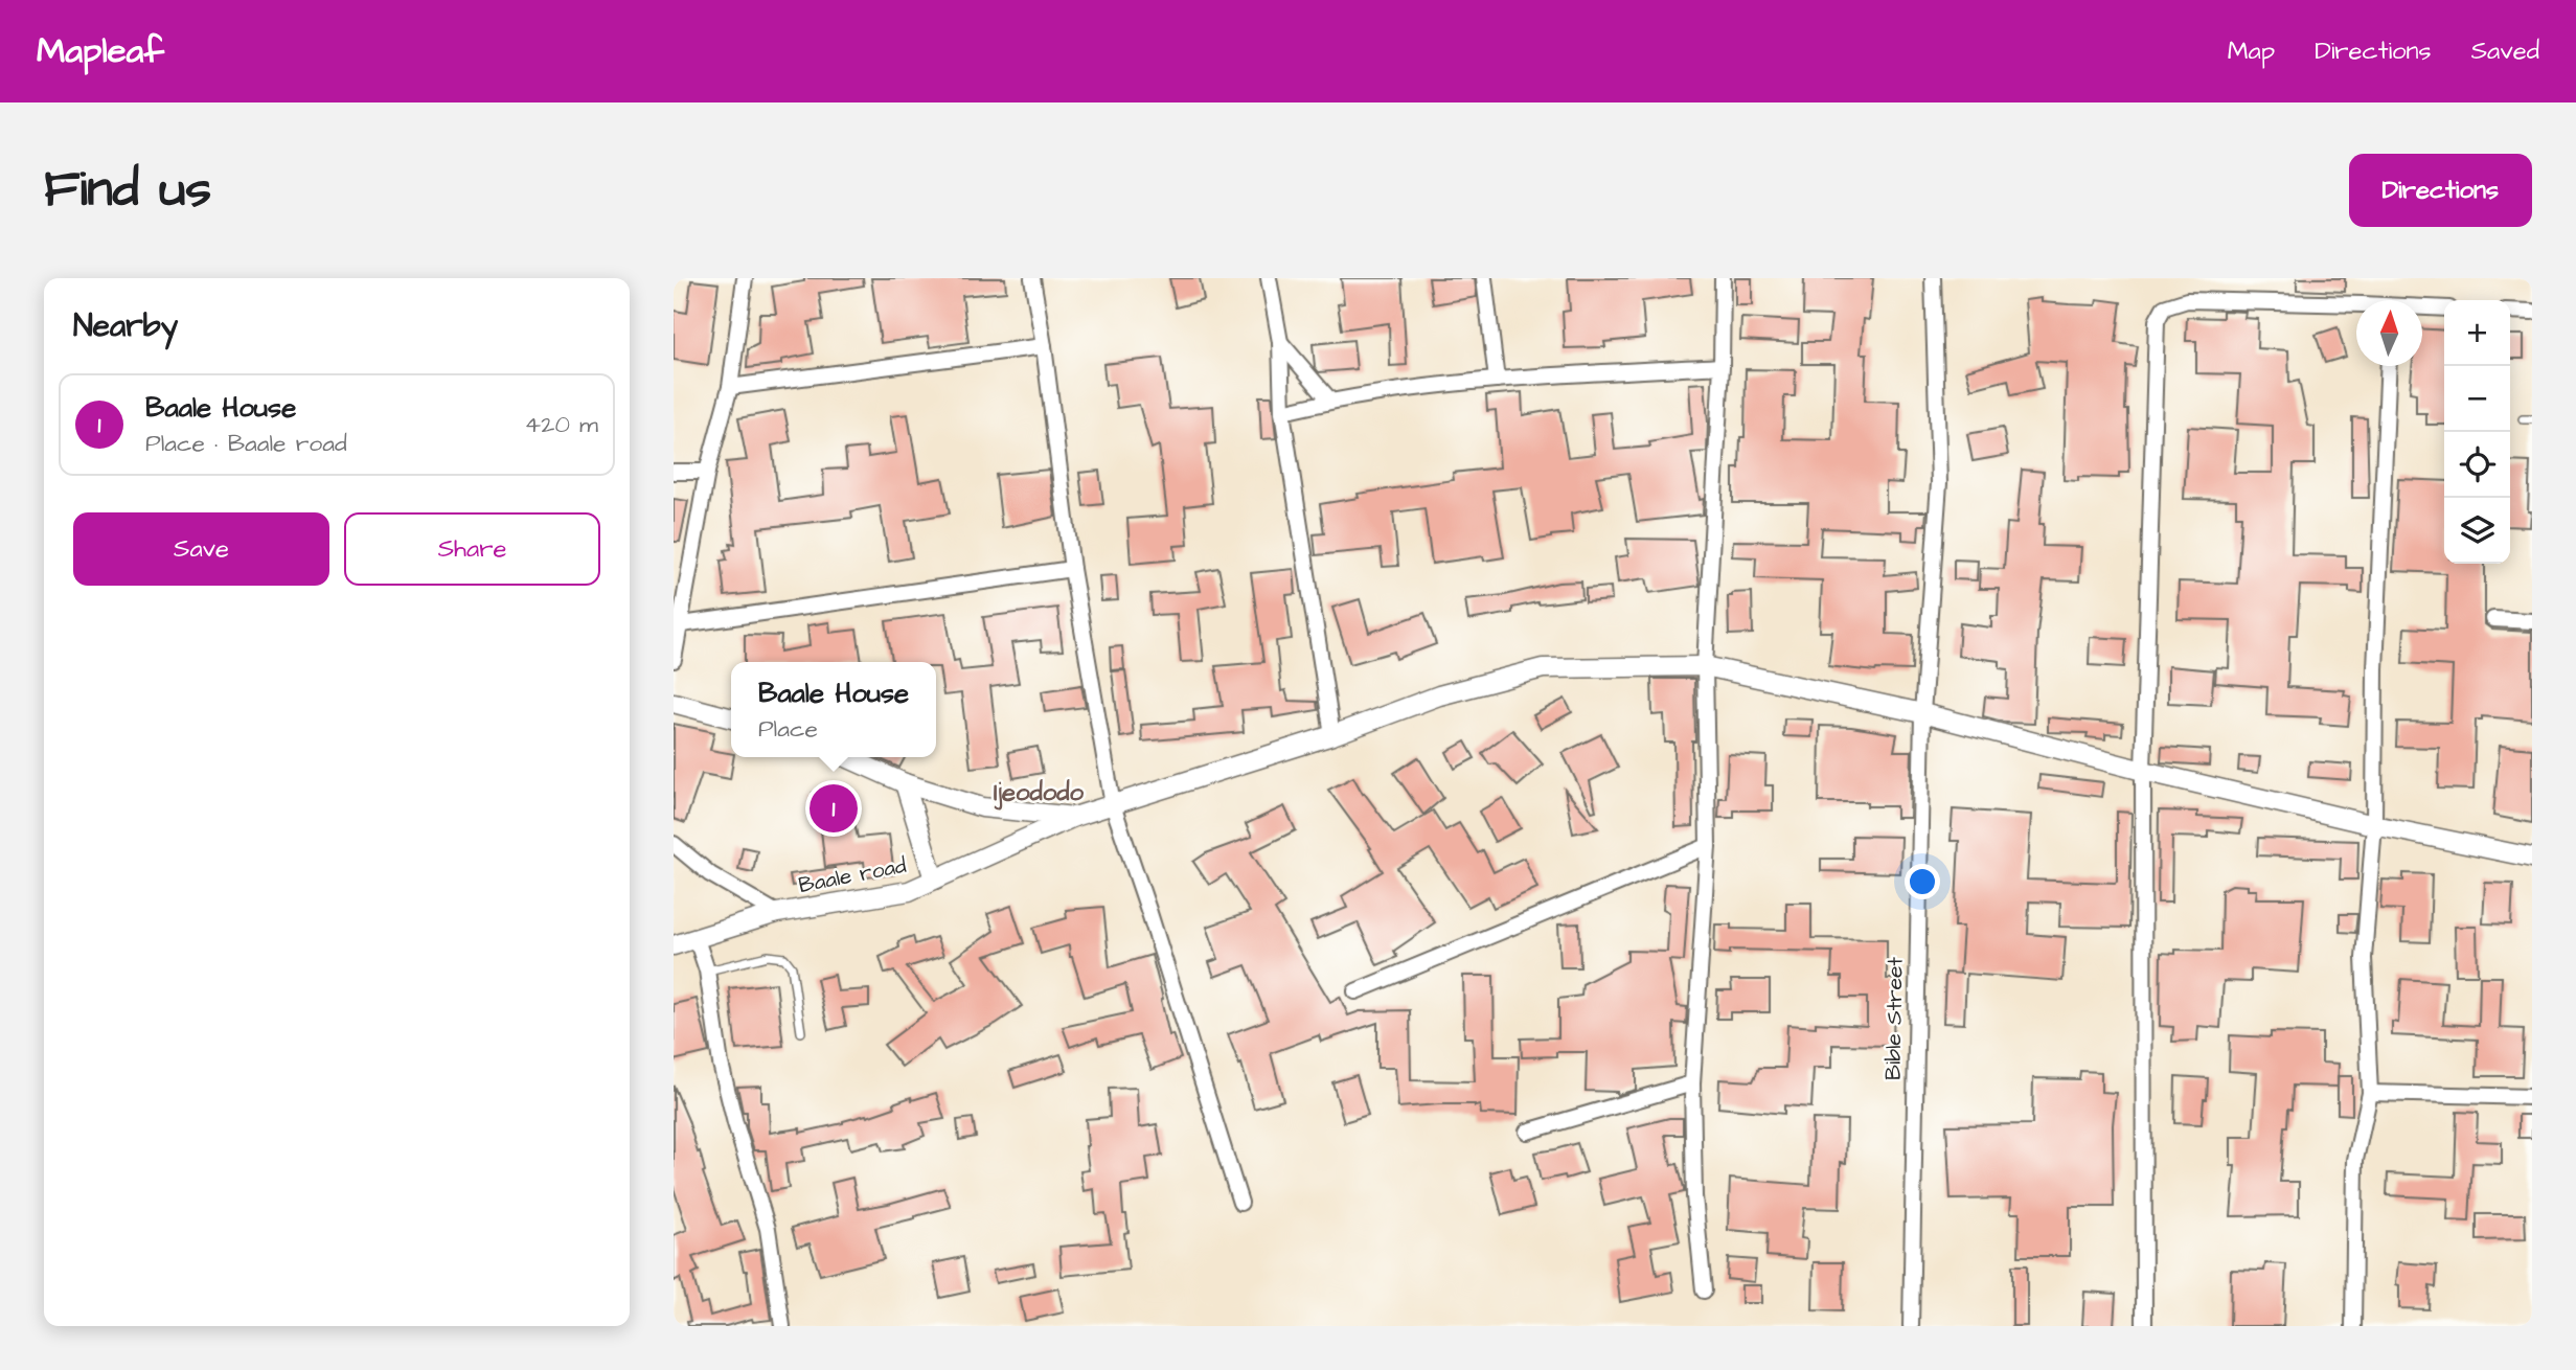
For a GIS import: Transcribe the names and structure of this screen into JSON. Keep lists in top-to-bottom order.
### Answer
{
  "streets": {
    "street": ["Baale road", "Bible Street"]
  },
  "districts": ["Ijeododo"],
  "north": "top",
  "page": {
    "header": "Mapleaf",
    "nav": ["Map", "Directions", "Saved"],
    "buttons": [
      "Directions",
      ["Save", "Share"]
    ],
    "title": "Find us",
    "heading": "Nearby",
    "map_buttons": ["+", "−"],
    "list": [
      {
        "mark": "1",
        "name": "Baale House",
        "note": "Place · Baale road",
        "value": "420 m"
      }
    ],
    "popup": ["Baale House", "Place"],
    "pins": "1"
  }
}
